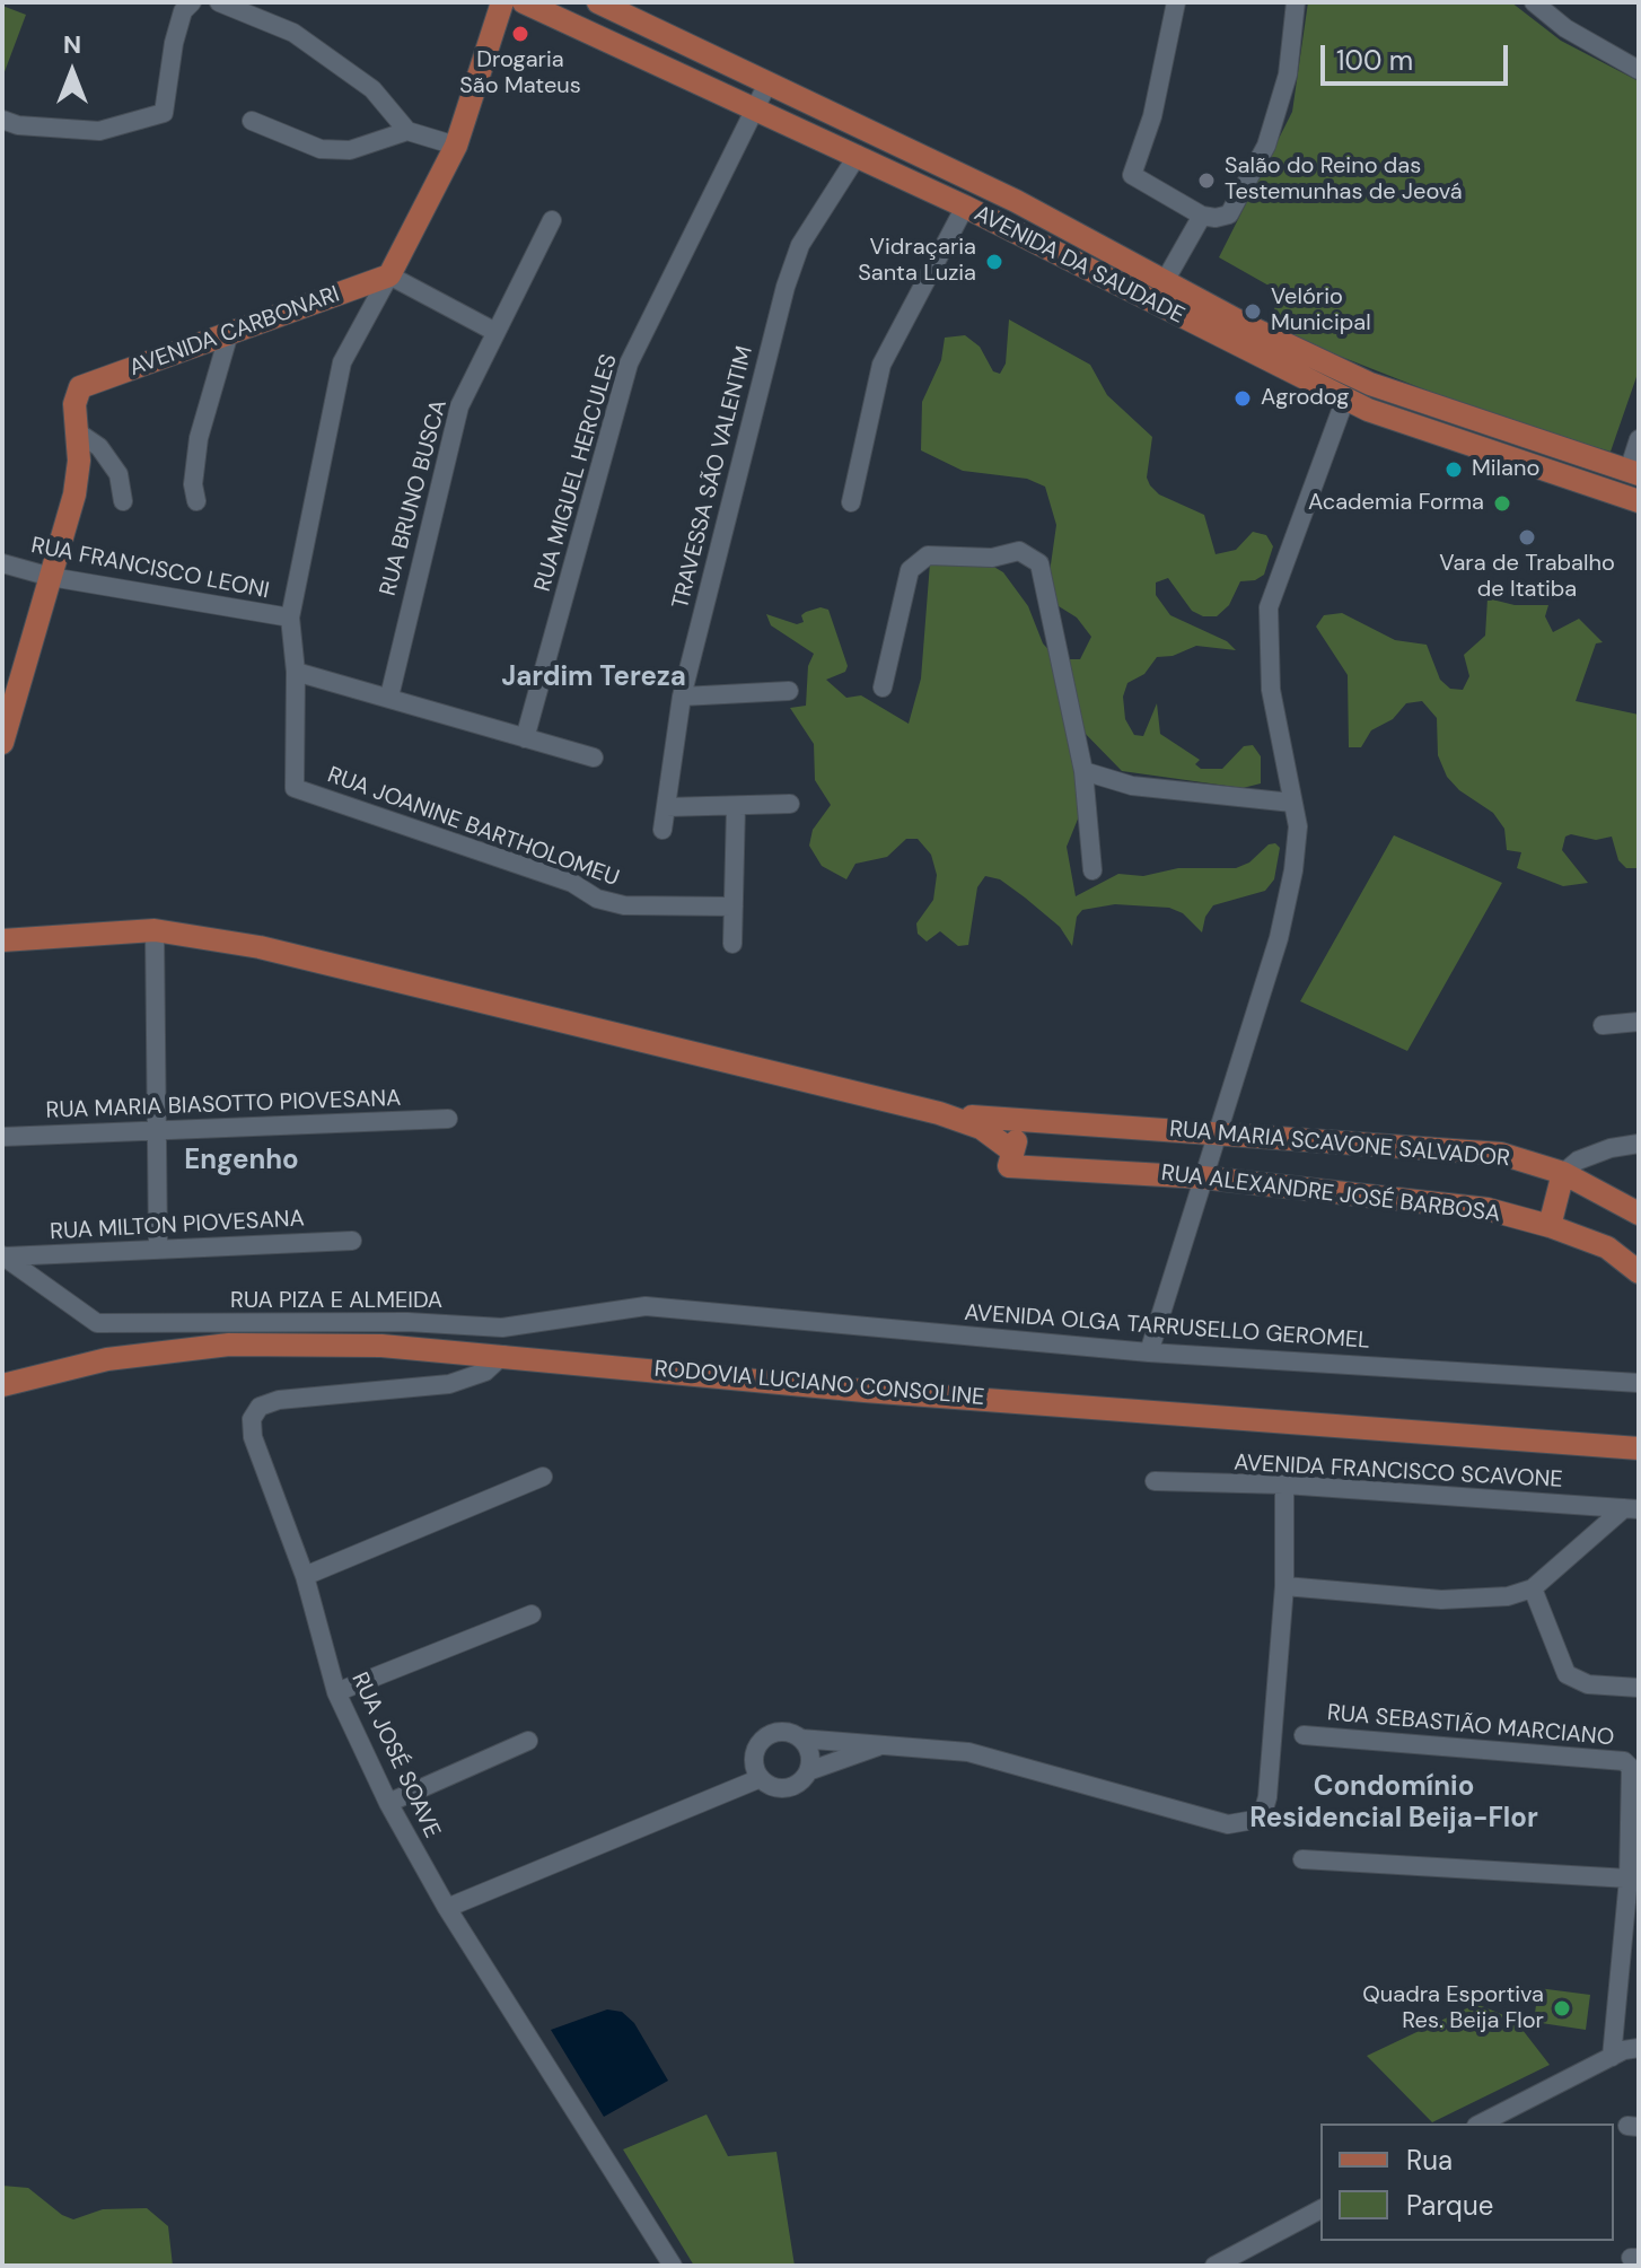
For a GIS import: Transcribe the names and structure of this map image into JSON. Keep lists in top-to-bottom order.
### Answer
{
  "streets": {
    "main road": [
      "AVENIDA DA SAUDADE",
      "AVENIDA CARBONARI",
      "RUA MARIA SCAVONE SALVADOR",
      "RUA ALEXANDRE JOSÉ BARBOSA",
      "RODOVIA LUCIANO CONSOLINE"
    ],
    "street": [
      "RUA MIGUEL HERCULES",
      "TRAVESSA SÃO VALENTIM",
      "RUA BRUNO BUSCA",
      "RUA FRANCISCO LEONI",
      "RUA JOANINE BARTHOLOMEU",
      "RUA MARIA BIASOTTO PIOVESANA",
      "RUA MILTON PIOVESANA",
      "RUA PIZA E ALMEIDA",
      "AVENIDA OLGA TARRUSELLO GEROMEL",
      "AVENIDA FRANCISCO SCAVONE",
      "RUA SEBASTIÃO MARCIANO",
      "RUA JOSÉ SOAVE"
    ]
  },
  "crossings": [
    ["AVENIDA DA SAUDADE", "RUA MIGUEL HERCULES"],
    ["AVENIDA DA SAUDADE", "TRAVESSA SÃO VALENTIM"],
    ["AVENIDA CARBONARI", "RUA JOANINE BARTHOLOMEU"],
    ["RUA FRANCISCO LEONI", "RUA JOANINE BARTHOLOMEU"],
    ["RUA MILTON PIOVESANA", "RUA PIZA E ALMEIDA"],
    ["RUA PIZA E ALMEIDA", "AVENIDA OLGA TARRUSELLO GEROMEL"],
    ["RODOVIA LUCIANO CONSOLINE", "RUA JOSÉ SOAVE"]
  ],
  "districts": ["Jardim Tereza", "Engenho", "Condomínio Residencial Beija-Flor"],
  "places": [
    "Drogaria São Mateus",
    "Salão do Reino das Testemunhas de Jeová",
    "Vidraçaria Santa Luzia",
    "Velório Municipal",
    "Agrodog",
    "Milano",
    "Academia Forma",
    "Vara de Trabalho de Itatiba",
    "Quadra Esportiva Res. Beija Flor"
  ],
  "legend": ["Rua", "Parque"],
  "scale_bar": "100 m",
  "north": "top"
}
